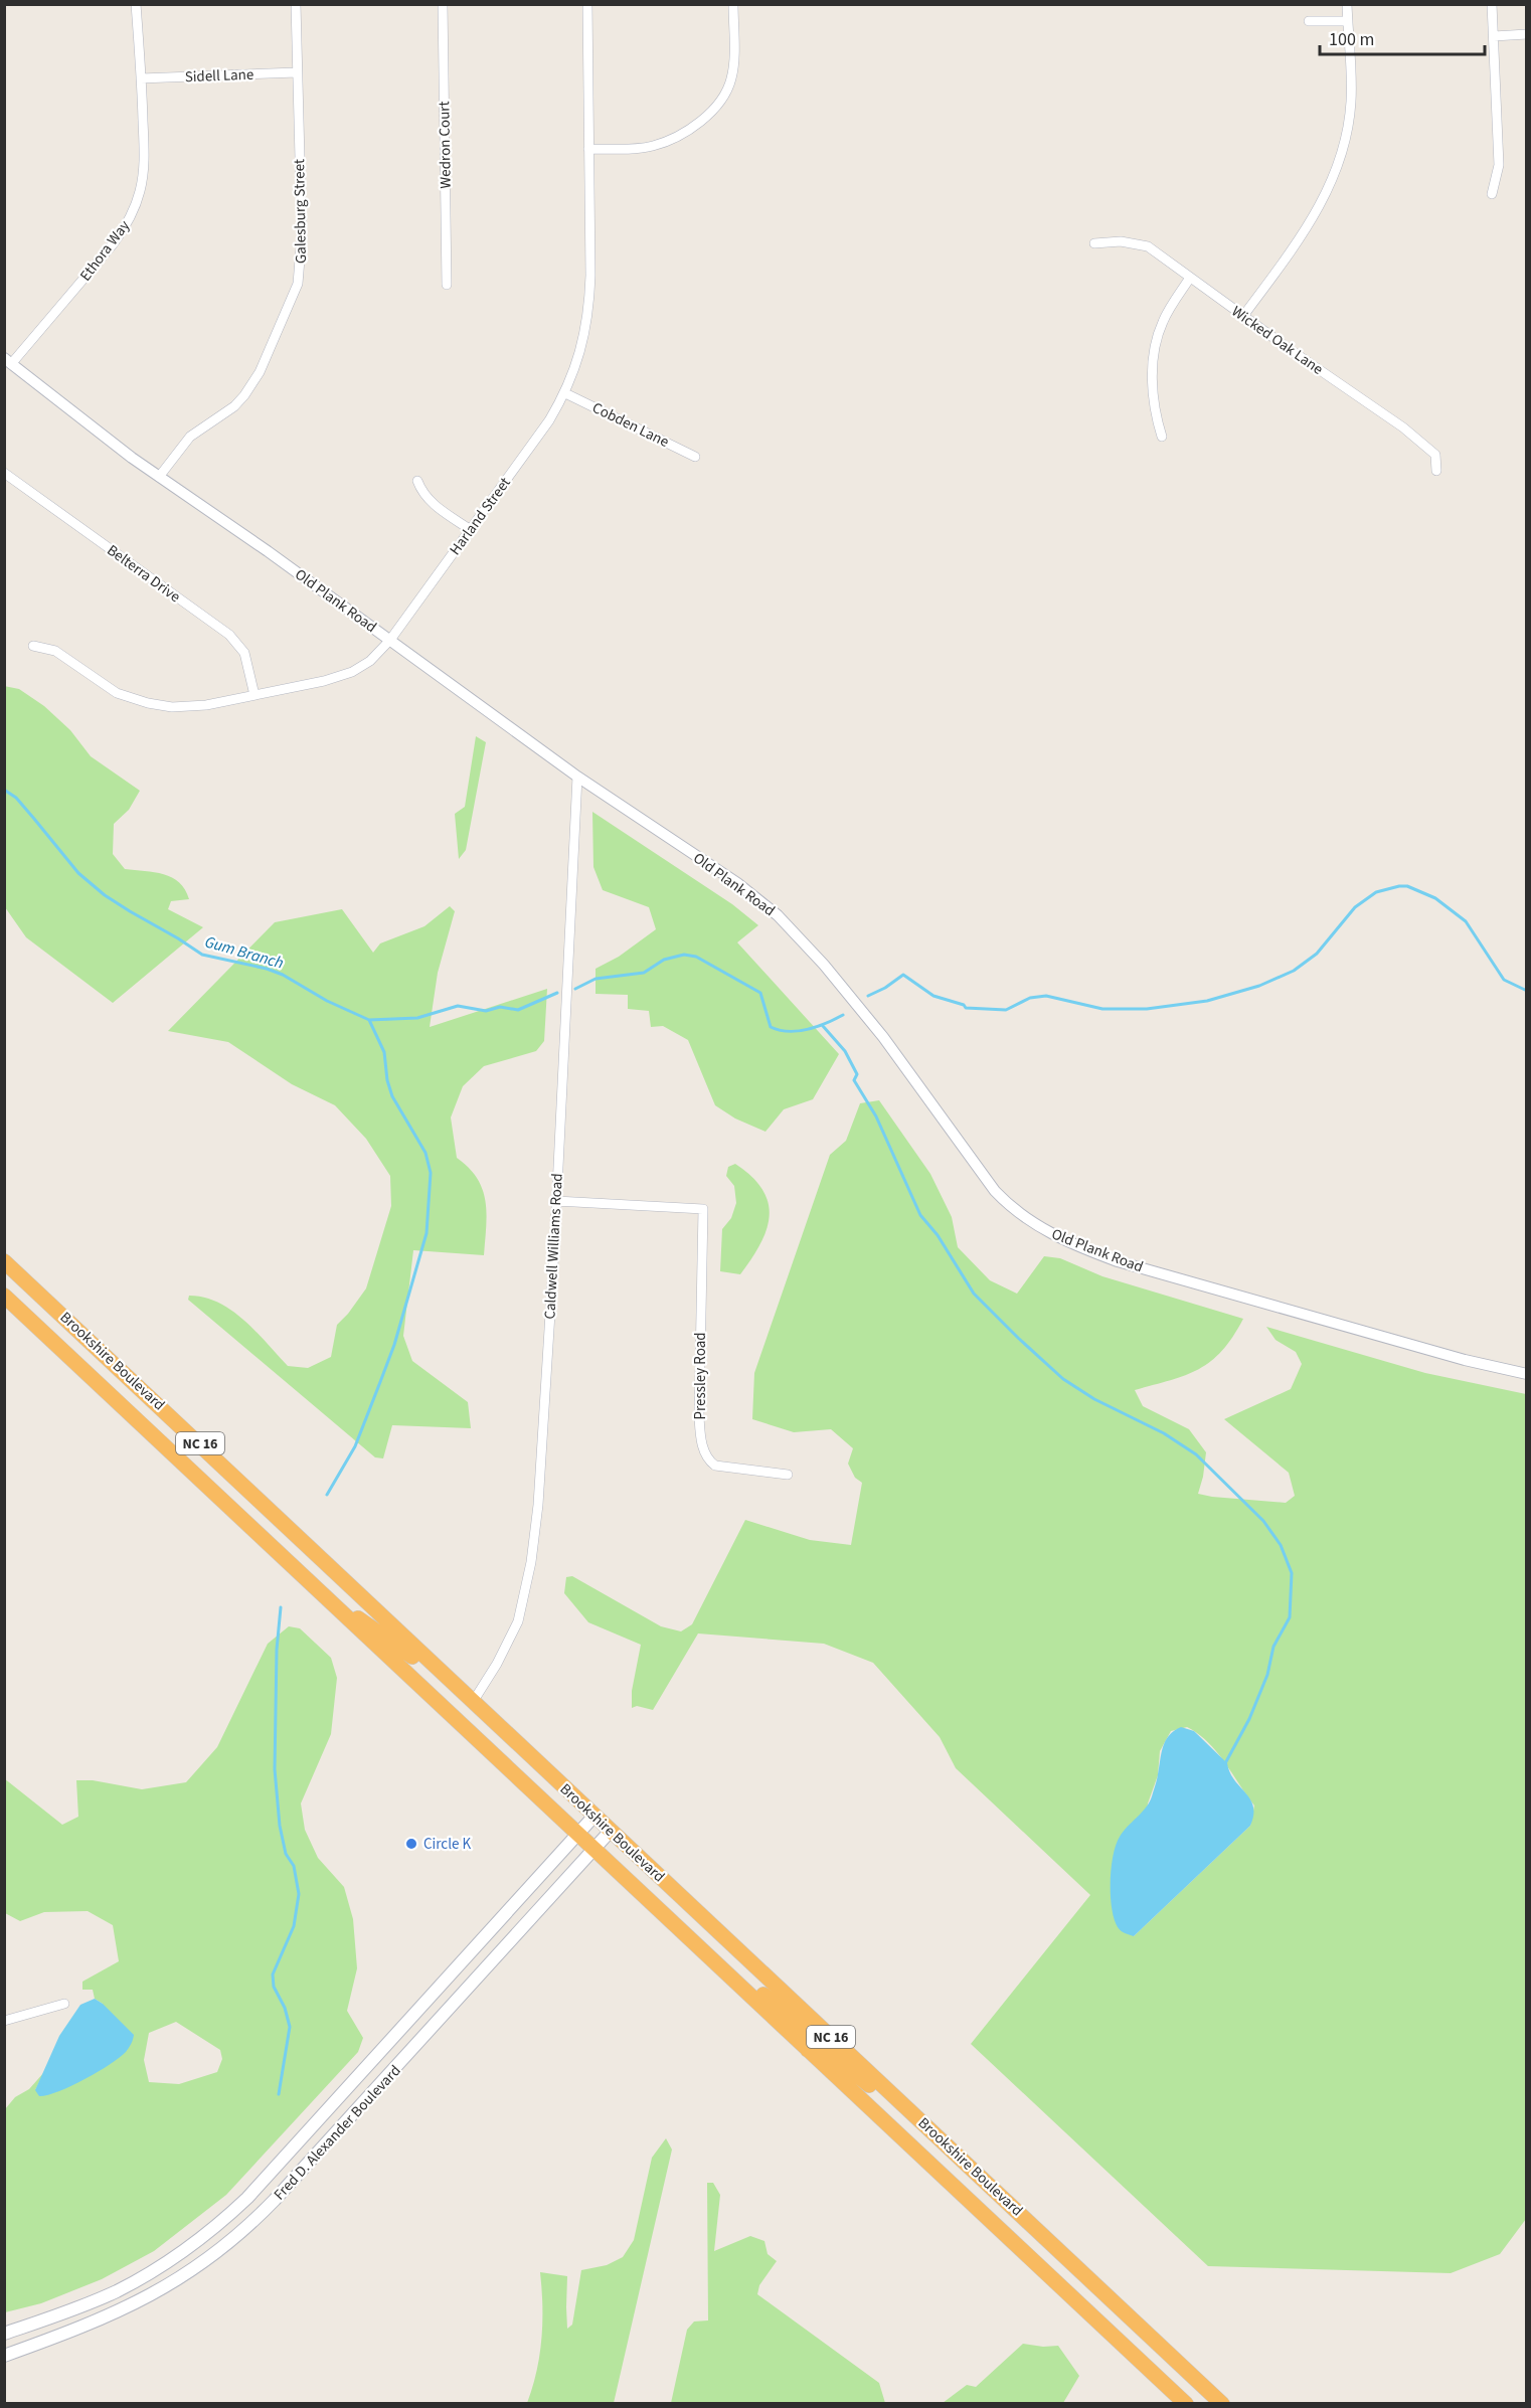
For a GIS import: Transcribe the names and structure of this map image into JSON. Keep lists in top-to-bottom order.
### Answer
{
  "streets": {
    "highway": ["Brookshire Boulevard", "NC 16"],
    "main road": ["Fred D. Alexander Boulevard"],
    "street": [
      "Sidell Lane",
      "Wedron Court",
      "Galesburg Street",
      "Ethora Way",
      "Wicked Oak Lane",
      "Cobden Lane",
      "Harland Street",
      "Belterra Drive",
      "Old Plank Road",
      "Caldwell Williams Road",
      "Pressley Road"
    ]
  },
  "crossings": [
    ["Sidell Lane", "Galesburg Street"],
    ["Sidell Lane", "Ethora Way"],
    ["Galesburg Street", "Old Plank Road"],
    ["Ethora Way", "Old Plank Road"],
    ["Cobden Lane", "Harland Street"],
    ["Harland Street", "Belterra Drive"],
    ["Harland Street", "Old Plank Road"],
    ["Old Plank Road", "Caldwell Williams Road"],
    ["Caldwell Williams Road", "Brookshire Boulevard"],
    ["Caldwell Williams Road", "Pressley Road"],
    ["Brookshire Boulevard", "Fred D. Alexander Boulevard"]
  ],
  "water": ["Gum Branch"],
  "places": ["Circle K"],
  "scale_bar": "100 m"
}
